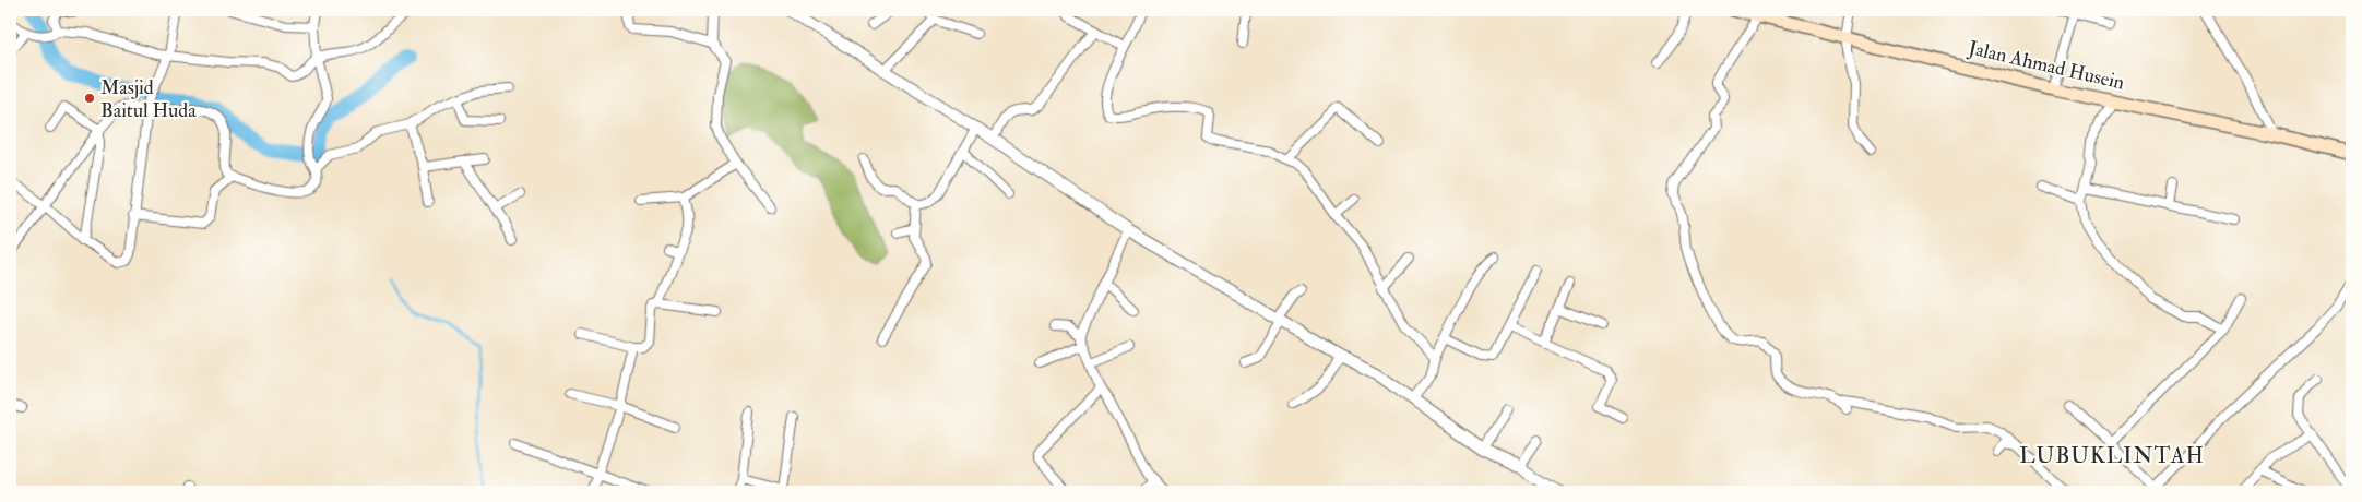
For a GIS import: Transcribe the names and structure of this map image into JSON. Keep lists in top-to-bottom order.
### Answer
{
  "streets": {
    "main road": ["Jalan Ahmad Husein"]
  },
  "districts": ["LUBUKLINTAH"],
  "places": ["Masjid Baitul Huda"]
}
